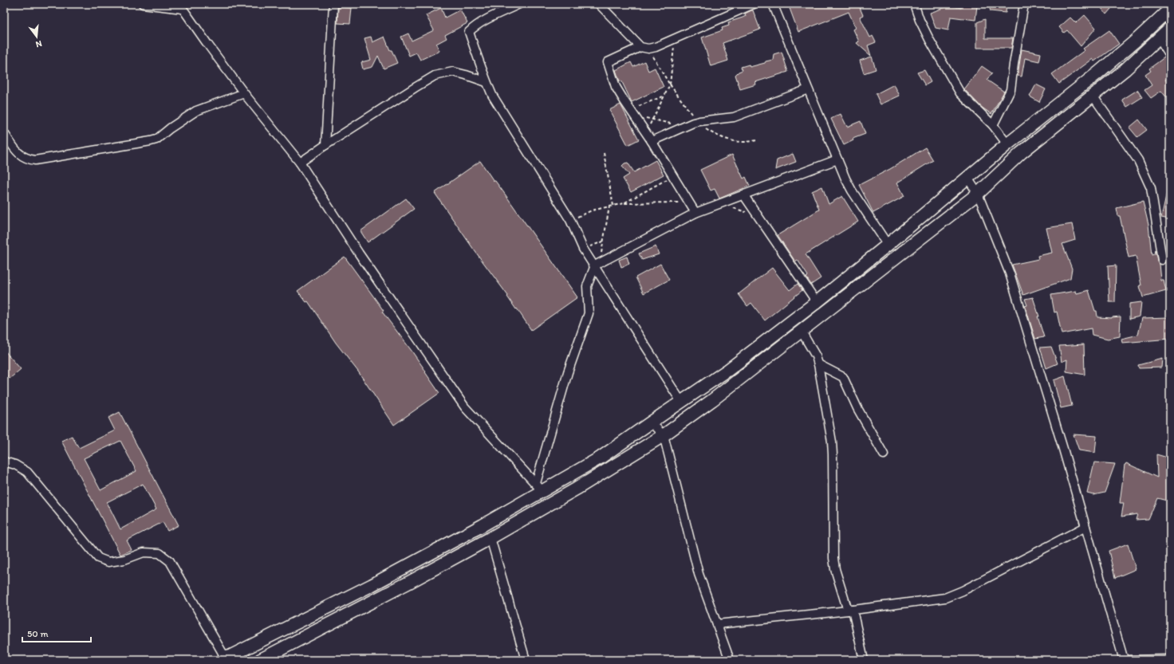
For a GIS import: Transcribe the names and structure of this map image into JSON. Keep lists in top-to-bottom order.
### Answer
{
  "scale_bar": "50 m",
  "north": "bottom"
}
